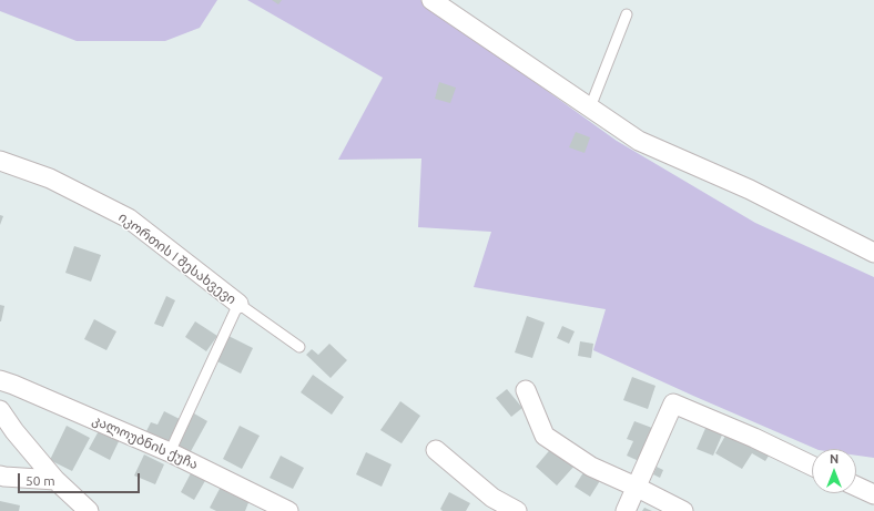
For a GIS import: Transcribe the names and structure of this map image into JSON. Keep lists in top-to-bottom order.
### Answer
{
  "streets": {
    "street": ["იკორთის I შესახვევი", "კალოუბნის ქუჩა"]
  },
  "scale_bar": "50 m",
  "north": "top"
}
